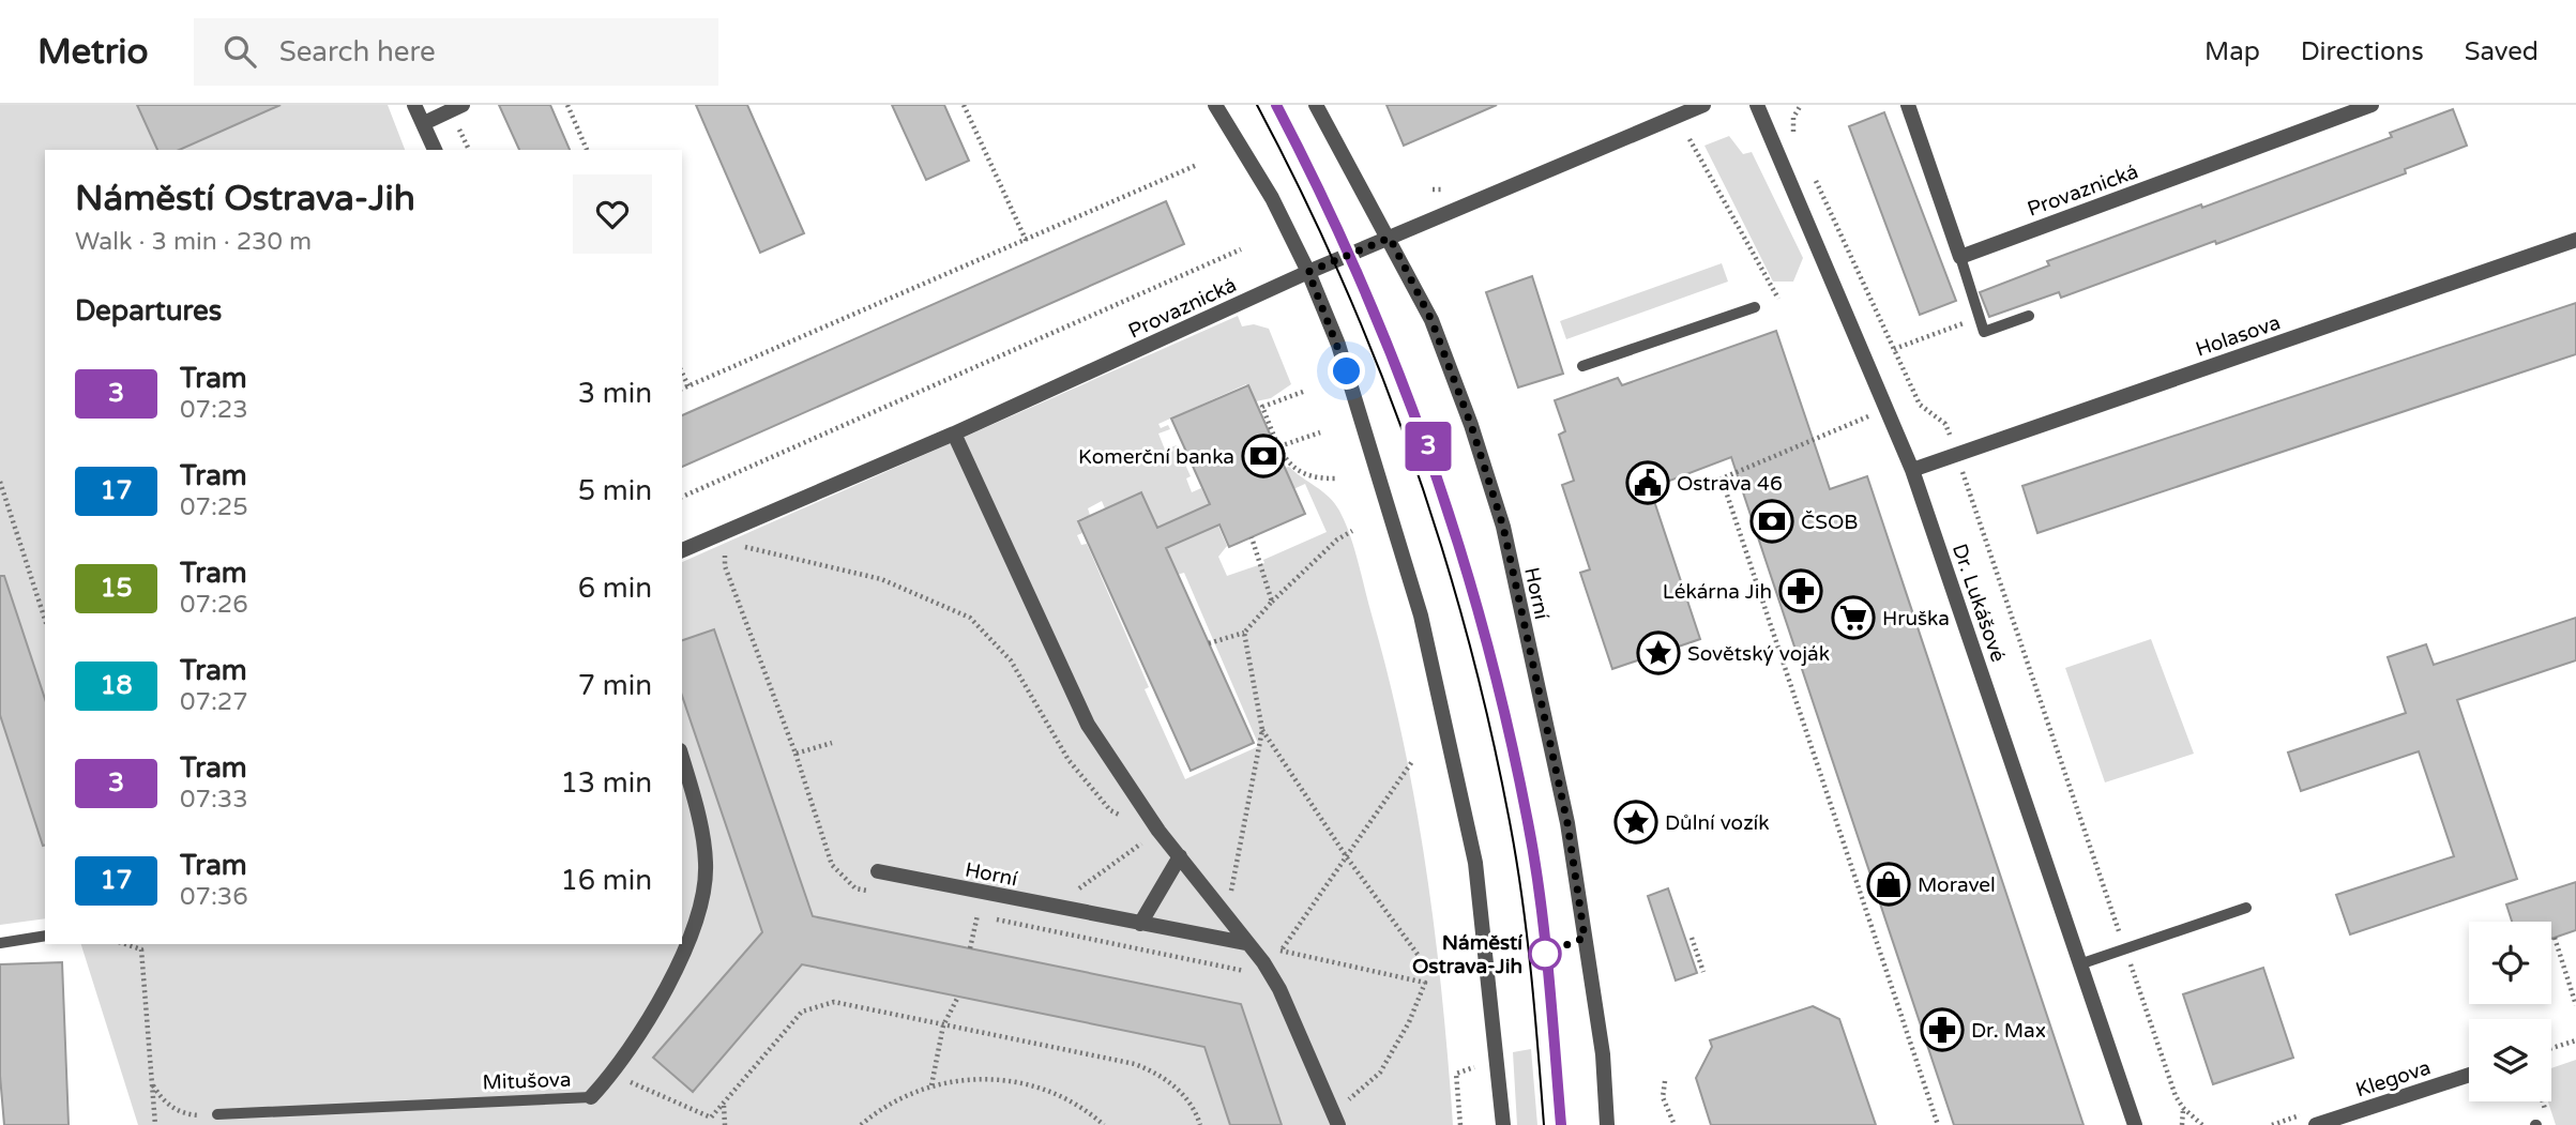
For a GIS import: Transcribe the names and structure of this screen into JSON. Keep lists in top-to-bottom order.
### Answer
{
  "streets": {
    "street": [
      "Provaznická",
      "Holasova",
      "Horní",
      "Dr. Lukášové",
      "Klegova",
      "Mitušova"
    ]
  },
  "crossings": [
    ["Provaznická", "Horní"],
    ["Holasova", "Dr. Lukášové"]
  ],
  "places": {
    "bank": ["Komerční banka", "ČSOB"],
    "public building": ["Ostrava 46"],
    "pharmacy": ["Lékárna Jih", "Dr. Max"],
    "supermarket": ["Hruška"],
    "place": ["Sovětský voják", "Důlní vozík"],
    "shop": ["Moravel"],
    "other": ["Náměstí Ostrava-Jih"]
  },
  "lines": ["tram line 3"],
  "page": {
    "header": "Metrio",
    "search": "Search here",
    "nav": ["Map", "Directions", "Saved"],
    "on_map": "3",
    "heading": [
      ["Náměstí Ostrava-Jih", "Walk · 3 min · 230 m"],
      "Departures"
    ],
    "list": [
      {
        "mark": "3",
        "name": "Tram",
        "note": "07:23",
        "value": "3 min"
      },
      {
        "mark": "17",
        "name": "Tram",
        "note": "07:25",
        "value": "5 min"
      },
      {
        "mark": "15",
        "name": "Tram",
        "note": "07:26",
        "value": "6 min"
      },
      {
        "mark": "18",
        "name": "Tram",
        "note": "07:27",
        "value": "7 min"
      },
      {
        "mark": "3",
        "name": "Tram",
        "note": "07:33",
        "value": "13 min"
      },
      {
        "mark": "17",
        "name": "Tram",
        "note": "07:36",
        "value": "16 min"
      }
    ]
  }
}
